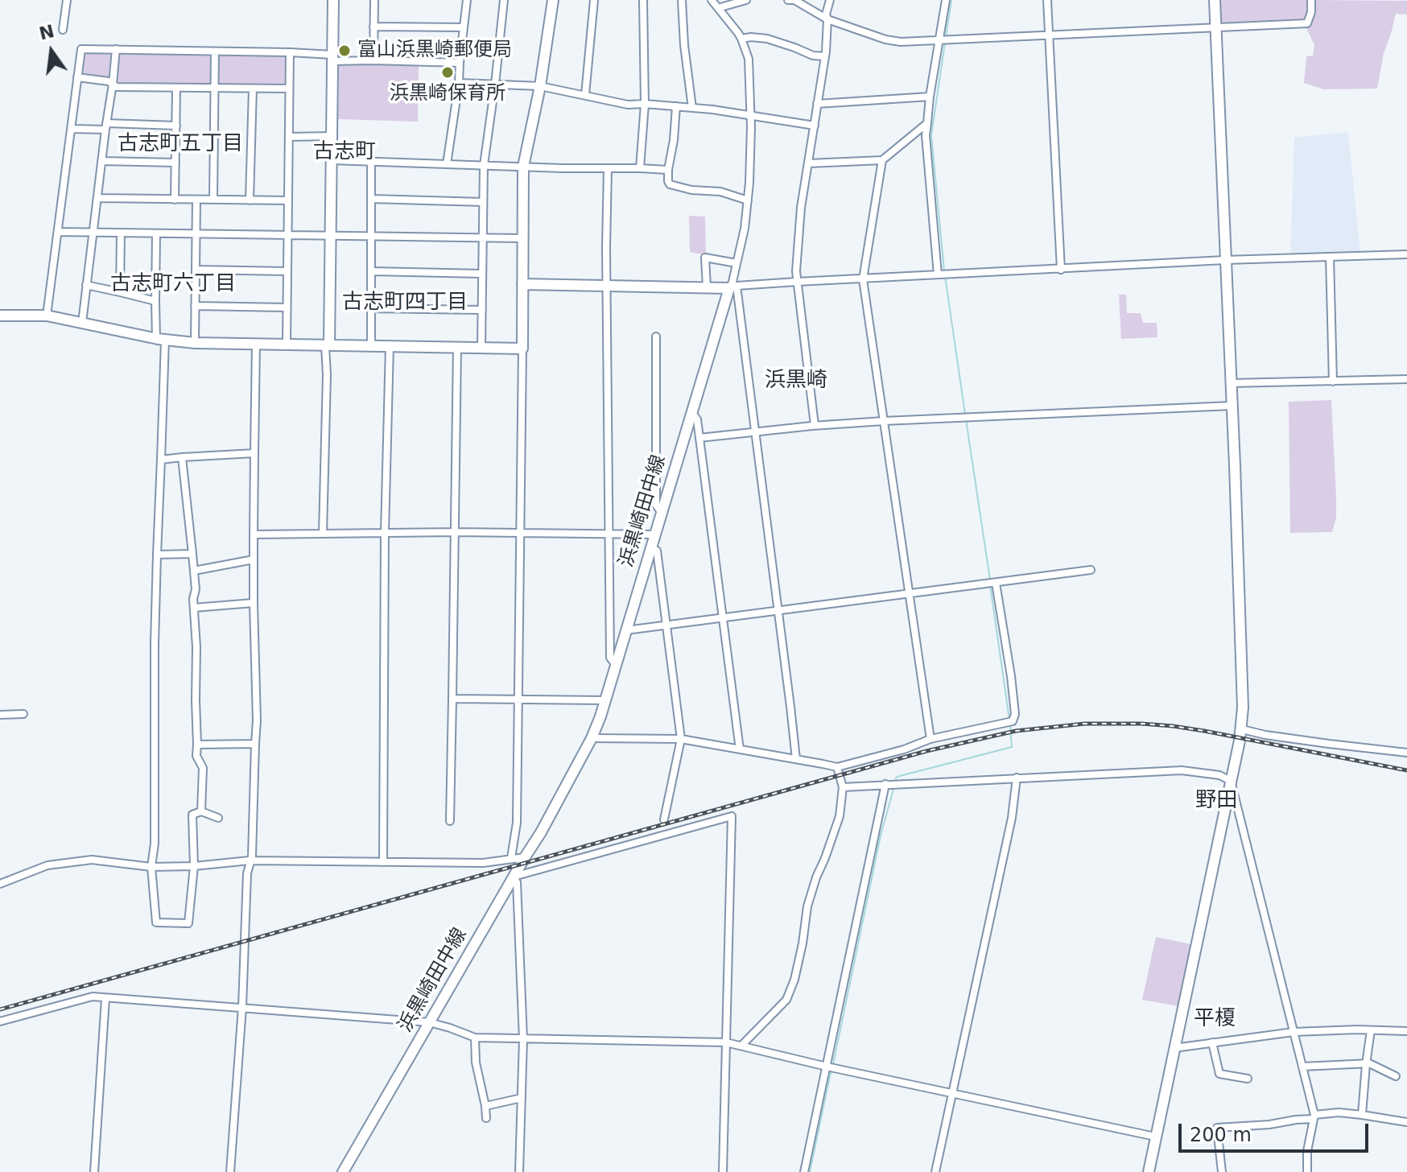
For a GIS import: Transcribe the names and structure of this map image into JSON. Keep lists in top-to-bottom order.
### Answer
{
  "streets": {
    "street": ["浜黒崎田中線"]
  },
  "districts": [
    "古志町五丁目",
    "古志町",
    "古志町六丁目",
    "古志町四丁目",
    "浜黒崎",
    "野田",
    "平榎"
  ],
  "places": ["富山浜黒崎郵便局", "浜黒崎保育所"],
  "scale_bar": "200 m",
  "north": "top"
}
